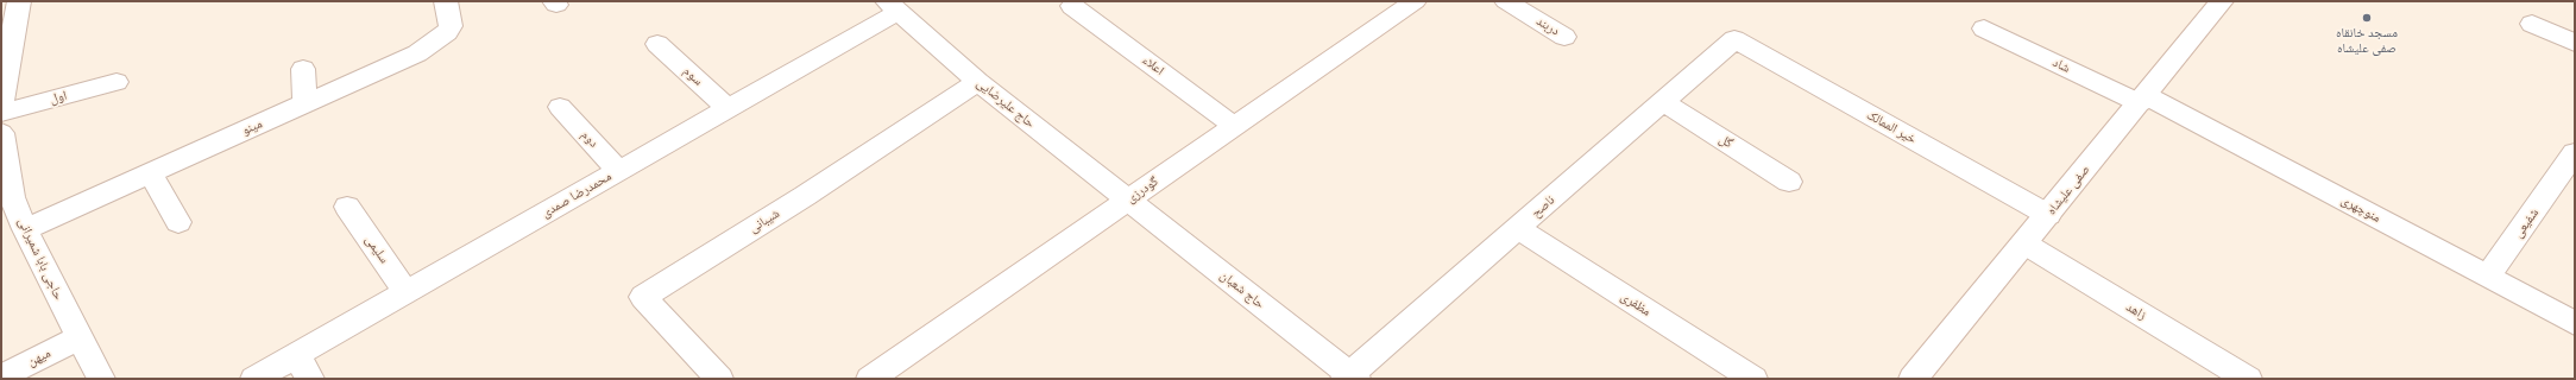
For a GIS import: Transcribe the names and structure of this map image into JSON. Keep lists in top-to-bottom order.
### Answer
{
  "streets": {
    "street": [
      "دربند",
      "اعلاء",
      "شاد",
      "سوم",
      "اول",
      "حاج علیرضایی",
      "مینو",
      "خیر الممالک",
      "دوم",
      "گل",
      "گودرزی",
      "صفی علیشاه",
      "محمدرضا صمدی",
      "ناصح",
      "منوچهری",
      "شیبانی",
      "شفیعی",
      "سلیمی",
      "حاجی بابا شمیرانی",
      "حاج شعبان",
      "مظفری",
      "زاهد",
      "میهن"
    ]
  },
  "crossings": [
    ["اعلاء", "گودرزی"],
    ["شاد", "صفی علیشاه"],
    ["شاد", "منوچهری"],
    ["سوم", "محمدرضا صمدی"],
    ["حاج علیرضایی", "گودرزی"],
    ["حاج علیرضایی", "محمدرضا صمدی"],
    ["حاج علیرضایی", "شیبانی"],
    ["حاج علیرضایی", "حاج شعبان"],
    ["مینو", "حاجی بابا شمیرانی"],
    ["خیر الممالک", "صفی علیشاه"],
    ["خیر الممالک", "ناصح"],
    ["دوم", "محمدرضا صمدی"],
    ["گل", "ناصح"],
    ["گودرزی", "حاج شعبان"],
    ["صفی علیشاه", "منوچهری"],
    ["صفی علیشاه", "زاهد"],
    ["محمدرضا صمدی", "سلیمی"],
    ["ناصح", "حاج شعبان"],
    ["ناصح", "مظفری"],
    ["منوچهری", "شفیعی"],
    ["حاجی بابا شمیرانی", "میهن"]
  ],
  "places": ["مسجد خانقاه صفی علیشاه"]
}
